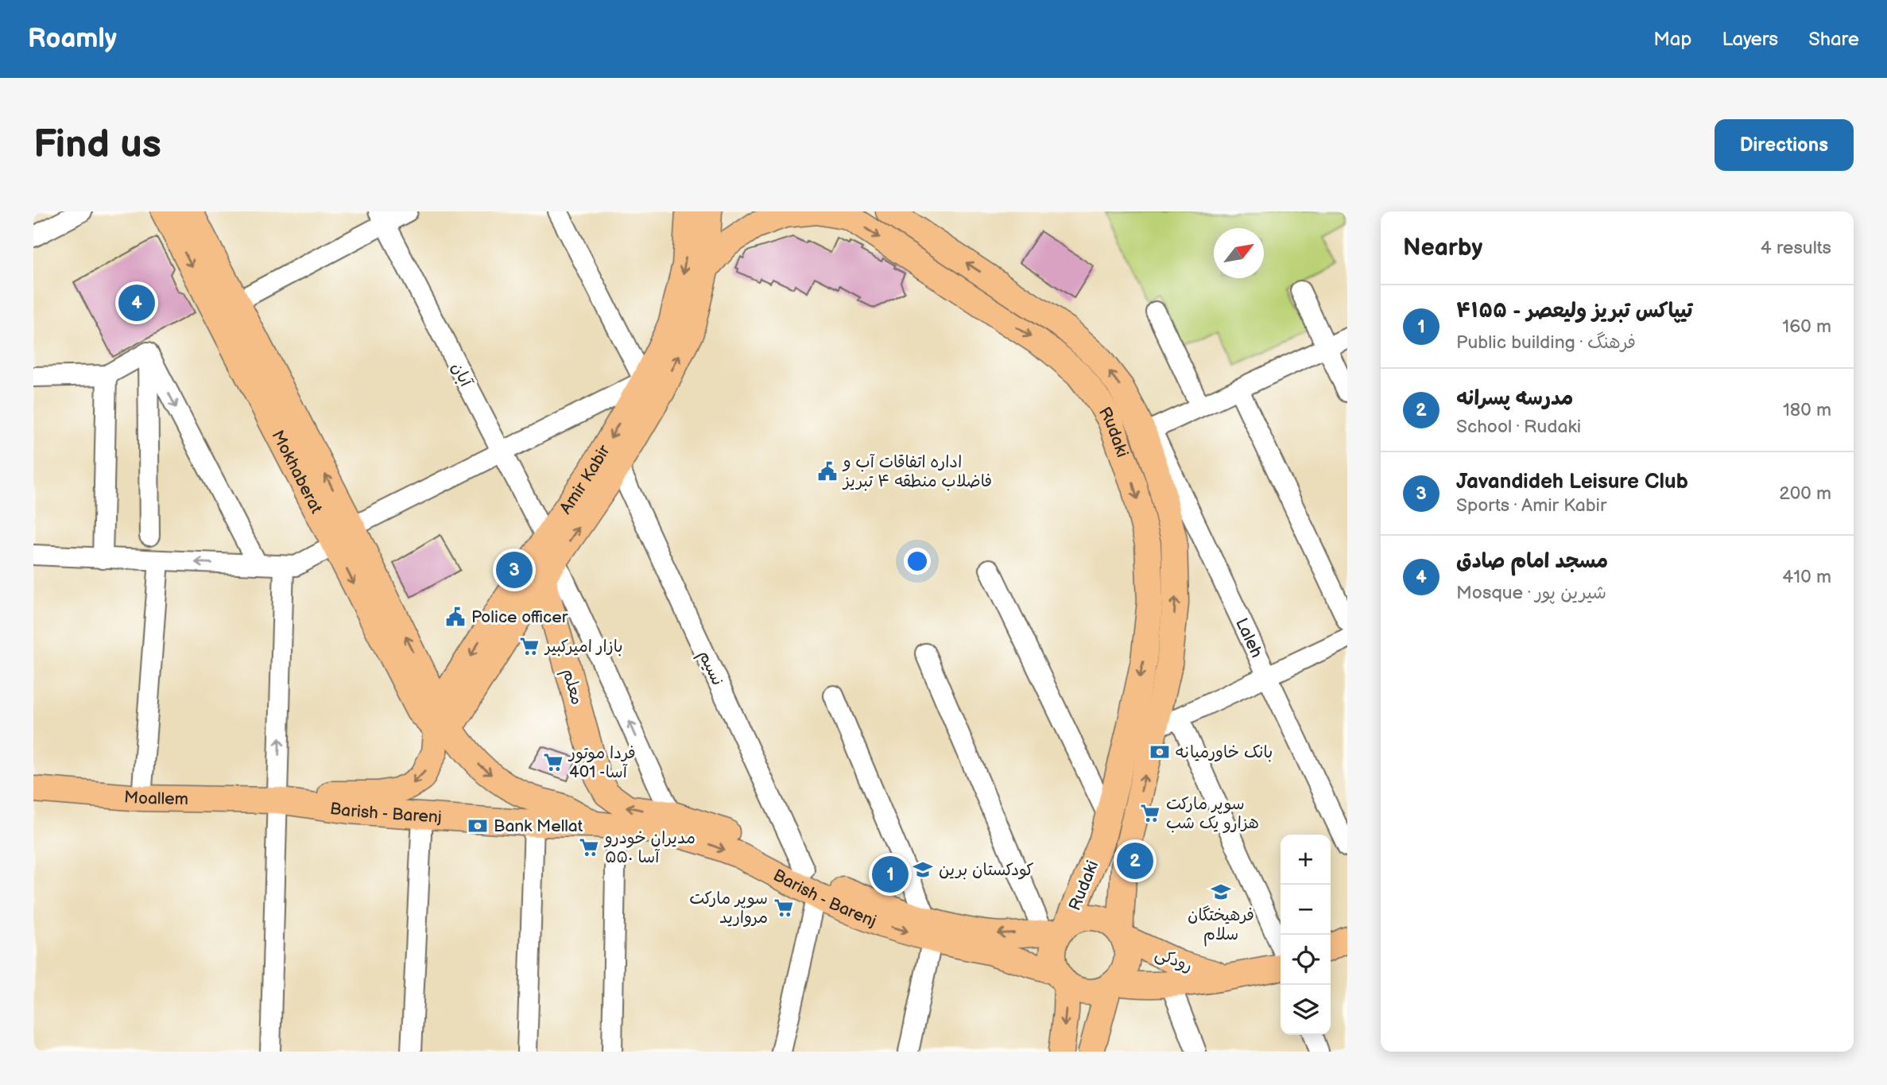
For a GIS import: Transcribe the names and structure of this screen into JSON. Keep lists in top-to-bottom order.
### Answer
{
  "streets": {
    "main road": [
      "Rudaki",
      "Mokhaberat",
      "Amir Kabir",
      "معلم",
      "Moallem",
      "Barish - Barenj",
      "رودکی"
    ],
    "street": ["آبان", "Laleh", "نسیم"]
  },
  "crossings": [
    ["آبان", "Amir Kabir"],
    ["Rudaki", "Amir Kabir"],
    ["Rudaki", "Laleh"],
    ["Rudaki", "Barish - Barenj"],
    ["Rudaki", "رودکی"],
    ["Mokhaberat", "Barish - Barenj"],
    ["Amir Kabir", "نسیم"],
    ["Amir Kabir", "معلم"],
    ["نسیم", "Barish - Barenj"],
    ["معلم", "Barish - Barenj"],
    ["Moallem", "Barish - Barenj"],
    ["Barish - Barenj", "رودکی"]
  ],
  "one_way": ["معلم"],
  "places": {
    "public building": ["اداره اتفاقات آب و فاضلاب منطقه ۴ تبریز", "Police officer"],
    "supermarket": [
      "بازار امیرکبیر",
      "فردا موتور 401 -آسا",
      "سوپر مارکت هزارو یک شب",
      "مدیران خودرو ۵۵۰ آسا",
      "سوپر مارکت مروارید"
    ],
    "bank": ["بانک خاورمیانه", "Bank Mellat"],
    "school or university": ["کودکستان برین", "فرهیختگان سلام"]
  },
  "north": "top right",
  "page": {
    "header": "Roamly",
    "nav": ["Map", "Layers", "Share"],
    "buttons": "Directions",
    "title": "Find us",
    "heading": ["Nearby", "4 results"],
    "pins": [
      "4",
      "3",
      "2",
      "1"
    ],
    "list": [
      {
        "mark": "1",
        "name": "تیپاکس تبریز ولیعصر - ۴۱۵۵",
        "note": "Public building · فرهنگ",
        "value": "160 m"
      },
      {
        "mark": "2",
        "name": "مدرسه پسرانه",
        "note": "School · Rudaki",
        "value": "180 m"
      },
      {
        "mark": "3",
        "name": "Javandideh Leisure Club",
        "note": "Sports · Amir Kabir",
        "value": "200 m"
      },
      {
        "mark": "4",
        "name": "مسجد امام صادق",
        "note": "Mosque · شیرین پور",
        "value": "410 m"
      }
    ],
    "map_buttons": ["+", "−"]
  }
}
